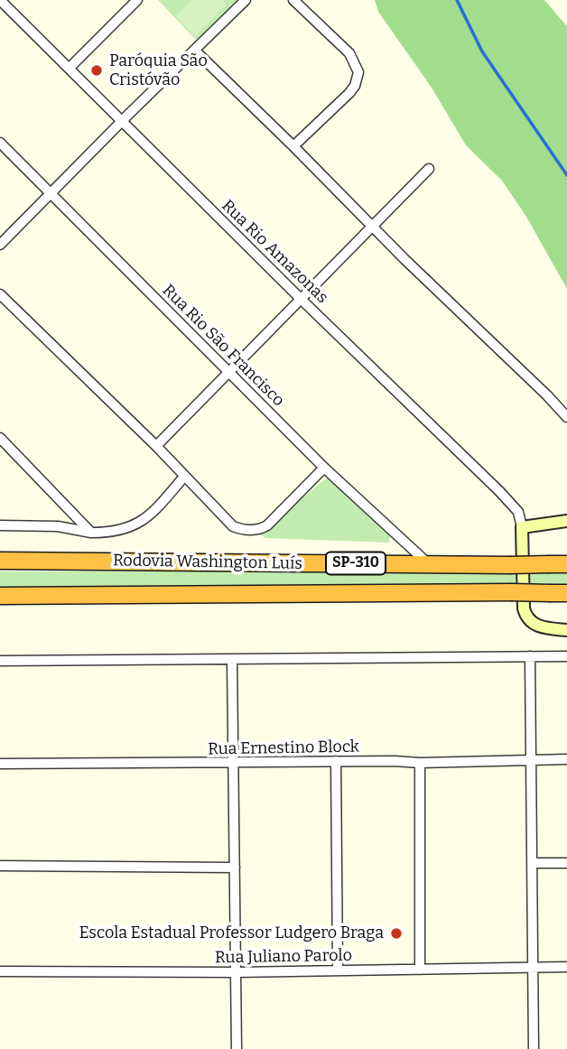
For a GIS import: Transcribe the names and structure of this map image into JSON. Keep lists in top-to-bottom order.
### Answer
{
  "streets": {
    "highway": ["Rodovia Washington Luís", "SP-310"],
    "street": [
      "Rua Rio Amazonas",
      "Rua Rio São Francisco",
      "Rua Ernestino Block",
      "Rua Juliano Parolo"
    ]
  },
  "crossings": [
    ["Rua Rio São Francisco", "Rodovia Washington Luís"]
  ],
  "places": ["Paróquia São Cristóvão", "Escola Estadual Professor Ludgero Braga"]
}
